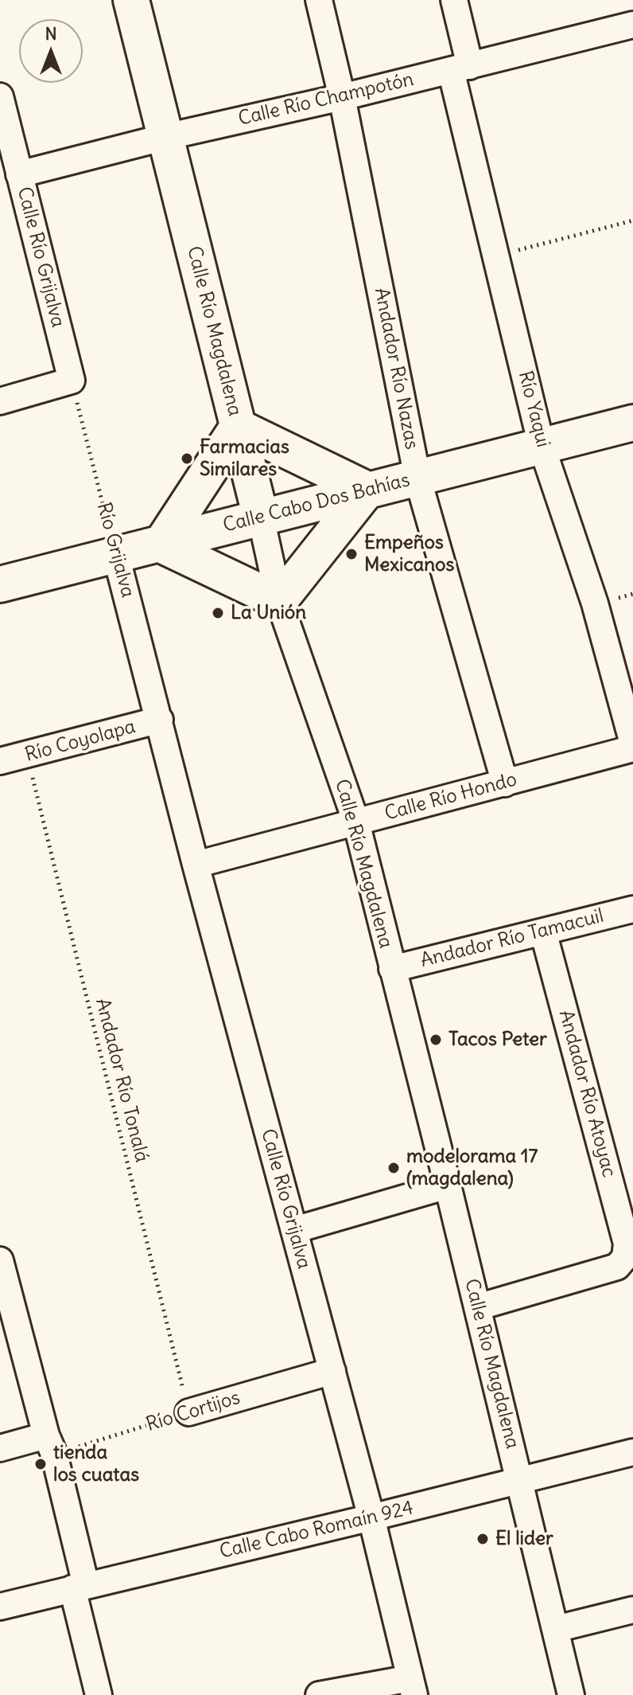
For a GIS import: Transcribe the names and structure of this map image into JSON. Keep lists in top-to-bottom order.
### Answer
{
  "streets": {
    "main road": ["Calle Río Magdalena", "Calle Cabo Dos Bahías"],
    "street": [
      "Calle Río Champotón",
      "Calle Río Grijalva",
      "Andador Río Nazas",
      "Río Yaqui",
      "Río Grijalva",
      "Río Coyolapa",
      "Calle Río Hondo",
      "Andador Río Tamacuil",
      "Andador Río Atoyac",
      "Río Cortijos",
      "Calle Cabo Romaín 924"
    ],
    "path": ["Andador Río Tonalá"]
  },
  "crossings": [
    ["Calle Río Champotón", "Calle Río Grijalva"],
    ["Calle Río Champotón", "Calle Río Magdalena"],
    ["Calle Río Champotón", "Andador Río Nazas"],
    ["Calle Río Champotón", "Río Yaqui"],
    ["Calle Río Grijalva", "Río Grijalva"],
    ["Calle Río Grijalva", "Río Coyolapa"],
    ["Calle Río Grijalva", "Calle Río Hondo"],
    ["Calle Río Grijalva", "Río Cortijos"],
    ["Calle Río Grijalva", "Calle Cabo Romaín 924"],
    ["Calle Río Magdalena", "Calle Cabo Dos Bahías"],
    ["Calle Río Magdalena", "Calle Río Hondo"],
    ["Calle Río Magdalena", "Andador Río Tamacuil"],
    ["Calle Río Magdalena", "Andador Río Atoyac"],
    ["Calle Río Magdalena", "Calle Cabo Romaín 924"],
    ["Andador Río Nazas", "Calle Cabo Dos Bahías"],
    ["Andador Río Nazas", "Calle Río Hondo"],
    ["Río Yaqui", "Calle Cabo Dos Bahías"],
    ["Río Yaqui", "Calle Río Hondo"],
    ["Calle Cabo Dos Bahías", "Río Grijalva"],
    ["Río Grijalva", "Río Coyolapa"],
    ["Río Coyolapa", "Andador Río Tonalá"],
    ["Andador Río Tamacuil", "Andador Río Atoyac"],
    ["Andador Río Tonalá", "Río Cortijos"]
  ],
  "places": [
    "Farmacias Similares",
    "Empeños Mexicanos",
    "La Unión",
    "Tacos Peter",
    "modelorama 17 (magdalena)",
    "tienda los cuatas",
    "El lider"
  ],
  "north": "top"
}
